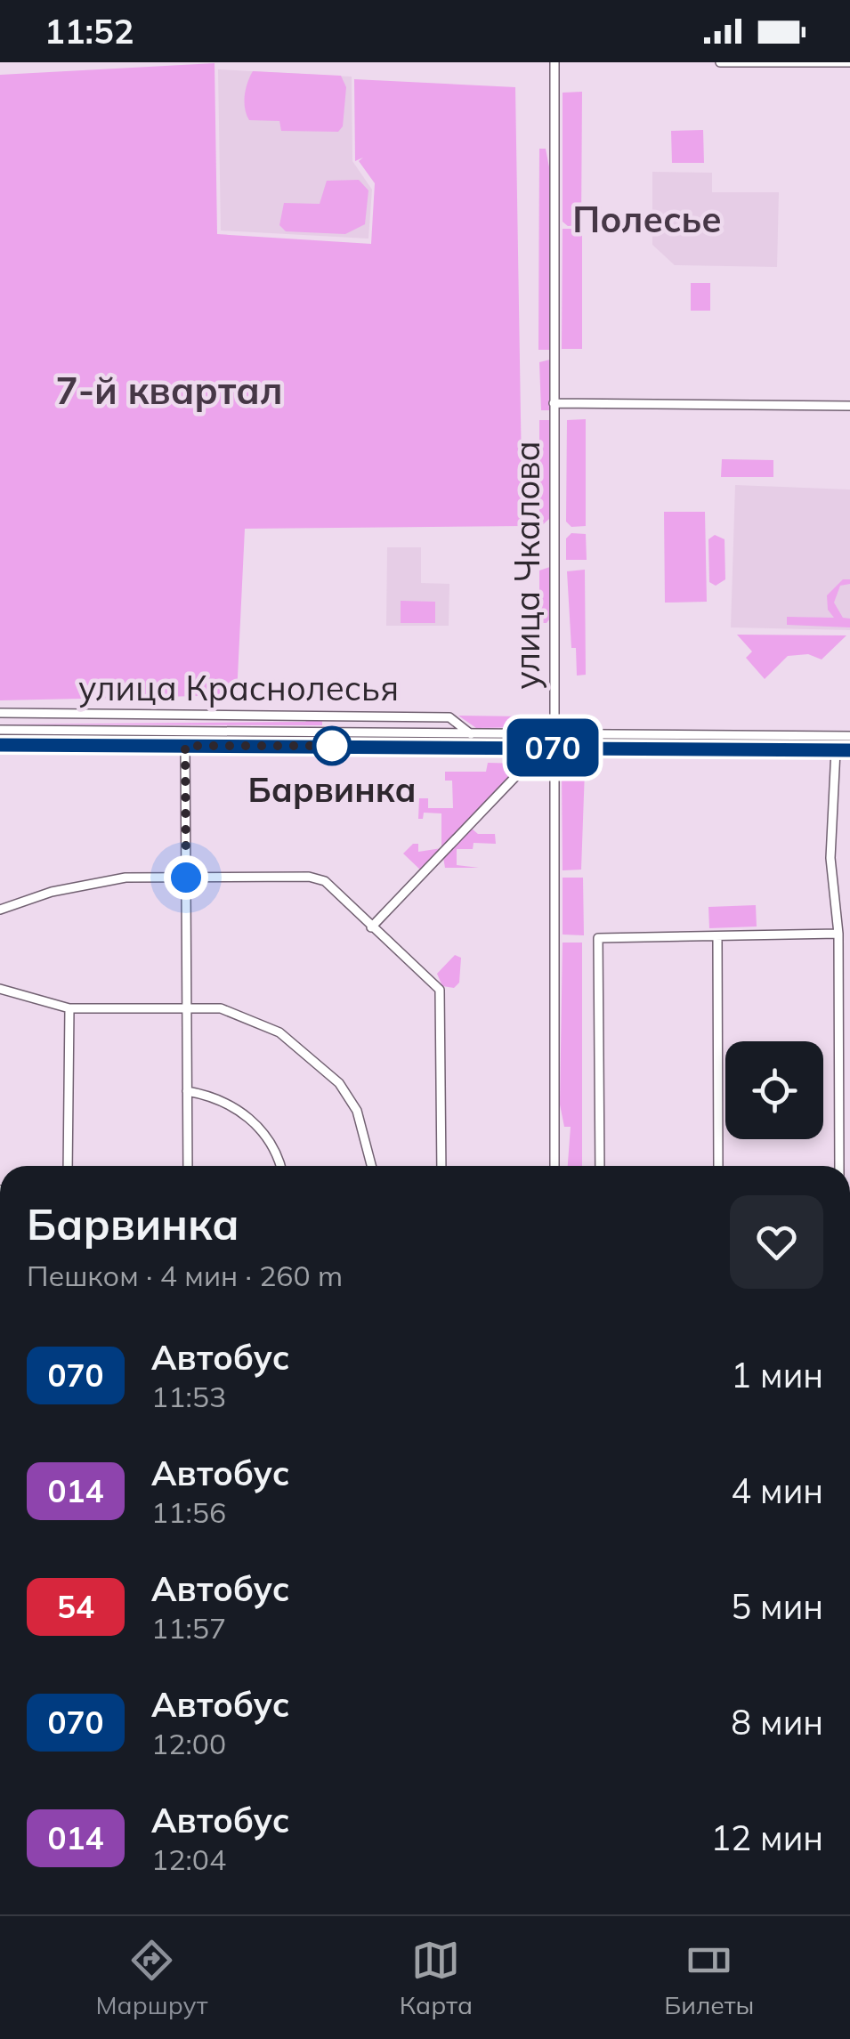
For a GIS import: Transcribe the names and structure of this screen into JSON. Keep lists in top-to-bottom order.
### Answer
{
  "streets": {
    "street": ["улица Чкалова", "улица Краснолесья"]
  },
  "crossings": [
    ["улица Чкалова", "улица Краснолесья"]
  ],
  "districts": ["Полесье", "7-й квартал"],
  "places": ["Барвинка"],
  "lines": ["bus line 070"],
  "page": {
    "status": "11:52",
    "on_map": "070",
    "heading": ["Барвинка", "Пешком · 4 мин · 260 m"],
    "list": [
      {
        "mark": "070",
        "name": "Автобус",
        "note": "11:53",
        "value": "1 мин"
      },
      {
        "mark": "014",
        "name": "Автобус",
        "note": "11:56",
        "value": "4 мин"
      },
      {
        "mark": "54",
        "name": "Автобус",
        "note": "11:57",
        "value": "5 мин"
      },
      {
        "mark": "070",
        "name": "Автобус",
        "note": "12:00",
        "value": "8 мин"
      },
      {
        "mark": "014",
        "name": "Автобус",
        "note": "12:04",
        "value": "12 мин"
      }
    ],
    "tabs": ["Маршрут", "Карта", "Билеты"]
  }
}
